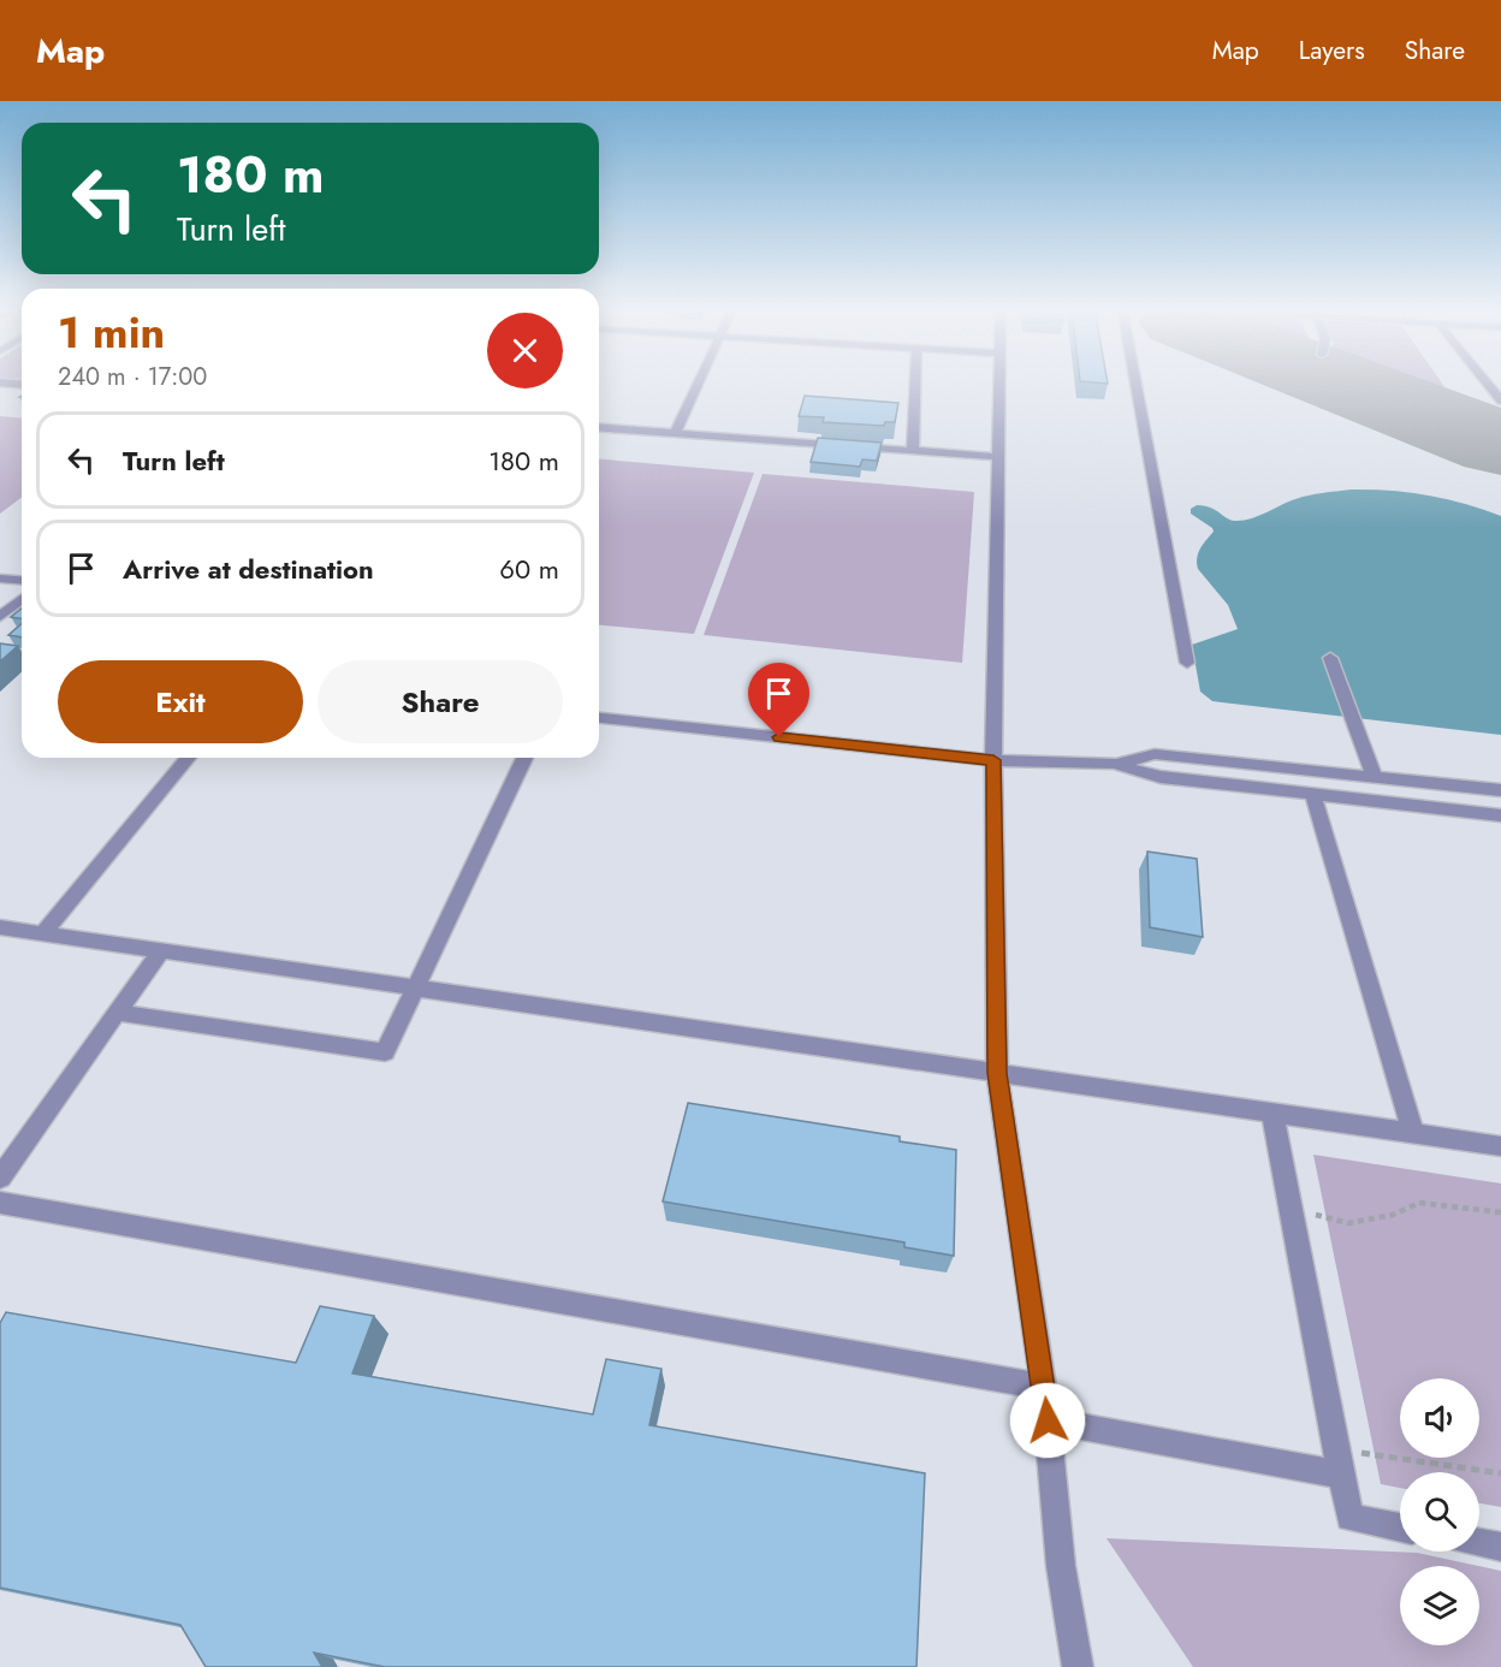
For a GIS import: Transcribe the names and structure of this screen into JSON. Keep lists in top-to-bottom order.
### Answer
{
  "page": {
    "header": "Map",
    "nav": ["Map", "Layers", "Share"],
    "turn": ["180 m", "Turn left"],
    "heading": ["1 min", "240 m · 17:00"],
    "list": [
      {
        "name": "Turn left",
        "value": "180 m"
      },
      {
        "name": "Arrive at destination",
        "value": "60 m"
      }
    ],
    "buttons": ["Exit", "Share"]
  }
}
